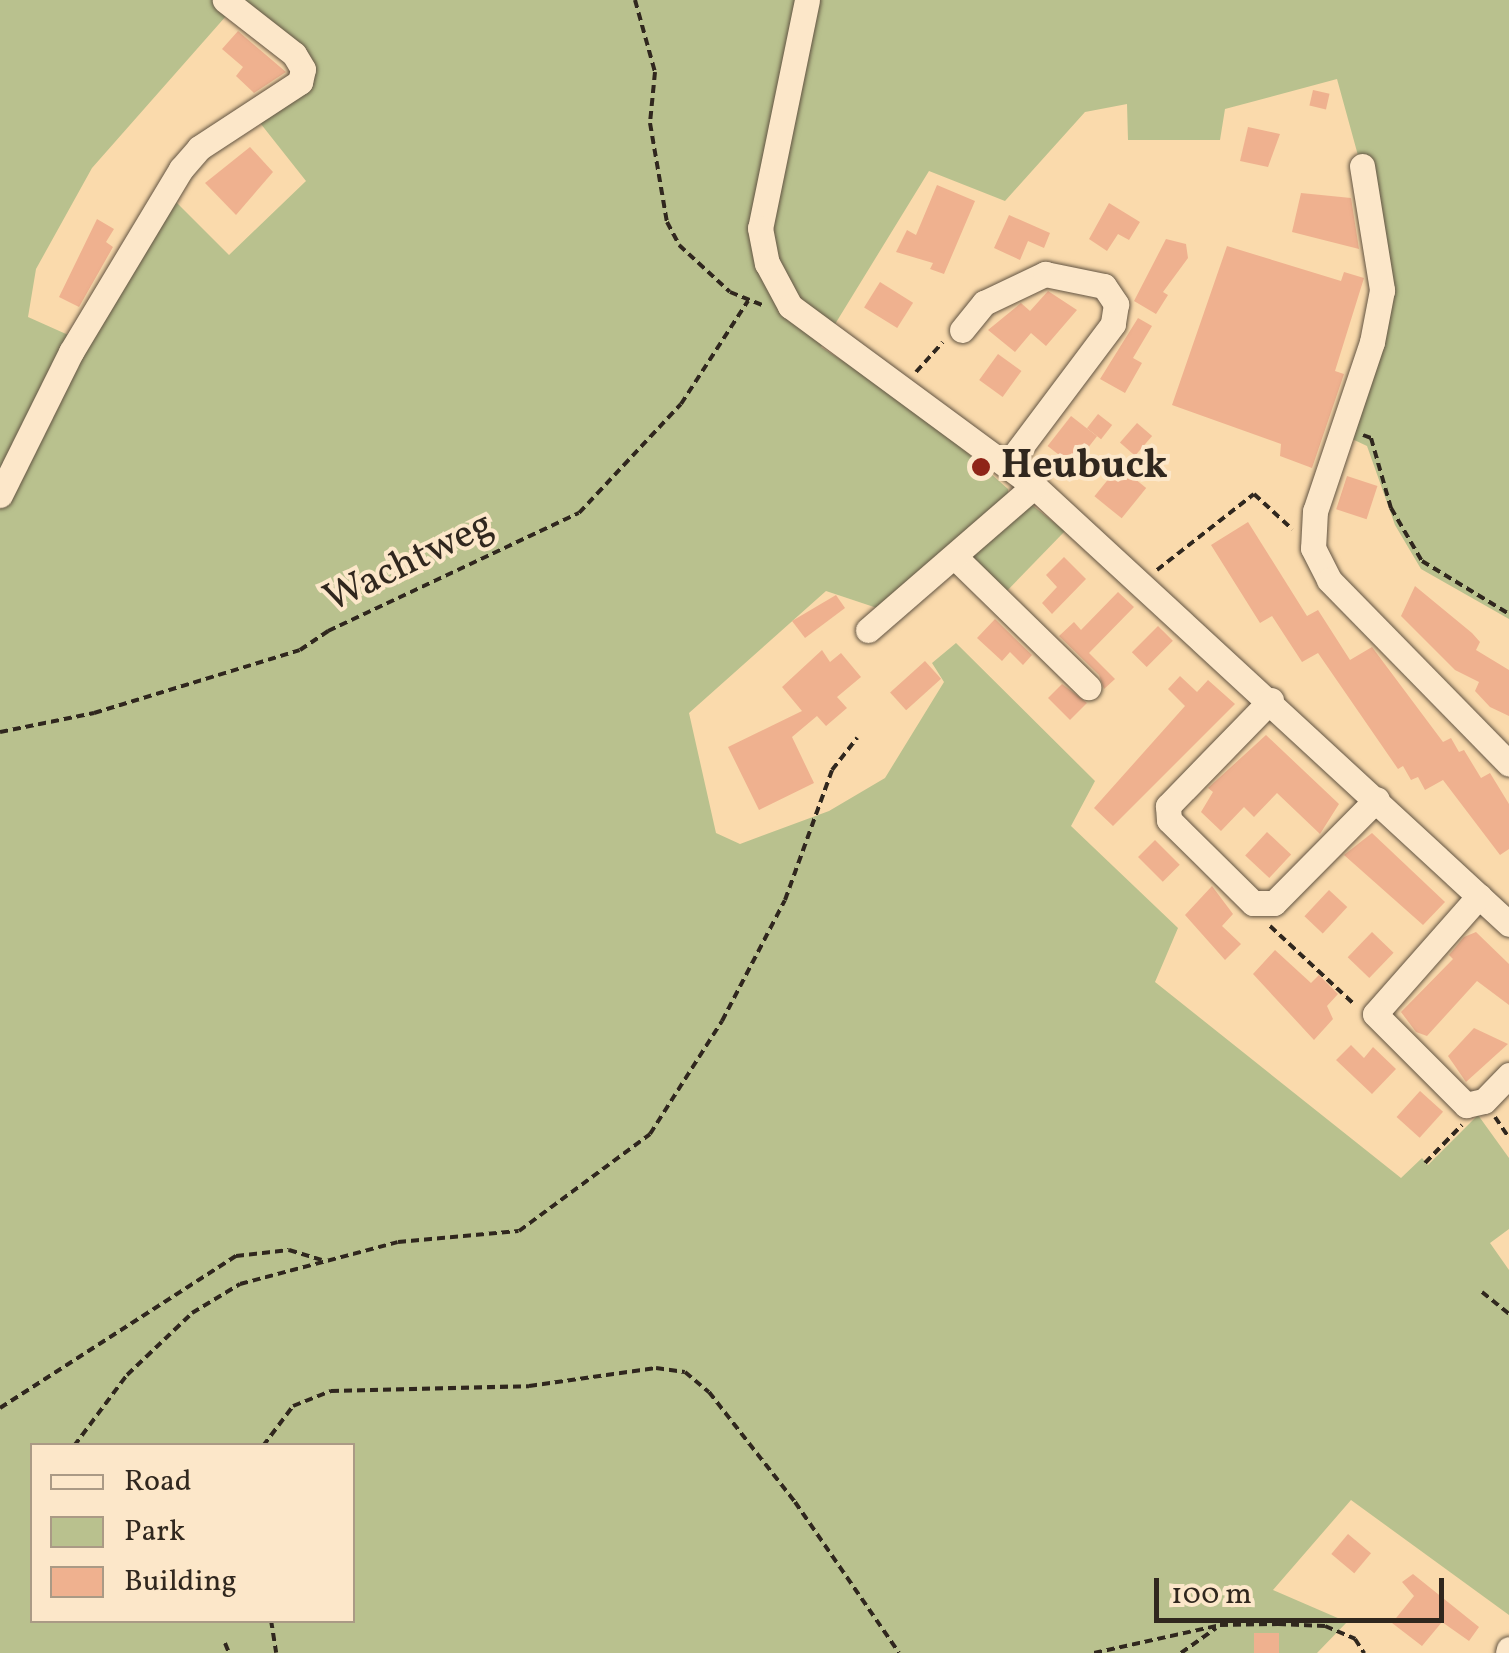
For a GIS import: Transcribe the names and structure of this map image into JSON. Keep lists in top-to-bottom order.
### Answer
{
  "streets": {
    "path": ["Wachtweg"]
  },
  "places": ["Heubuck"],
  "legend": ["Road", "Park", "Building"],
  "scale_bar": "100 m"
}
